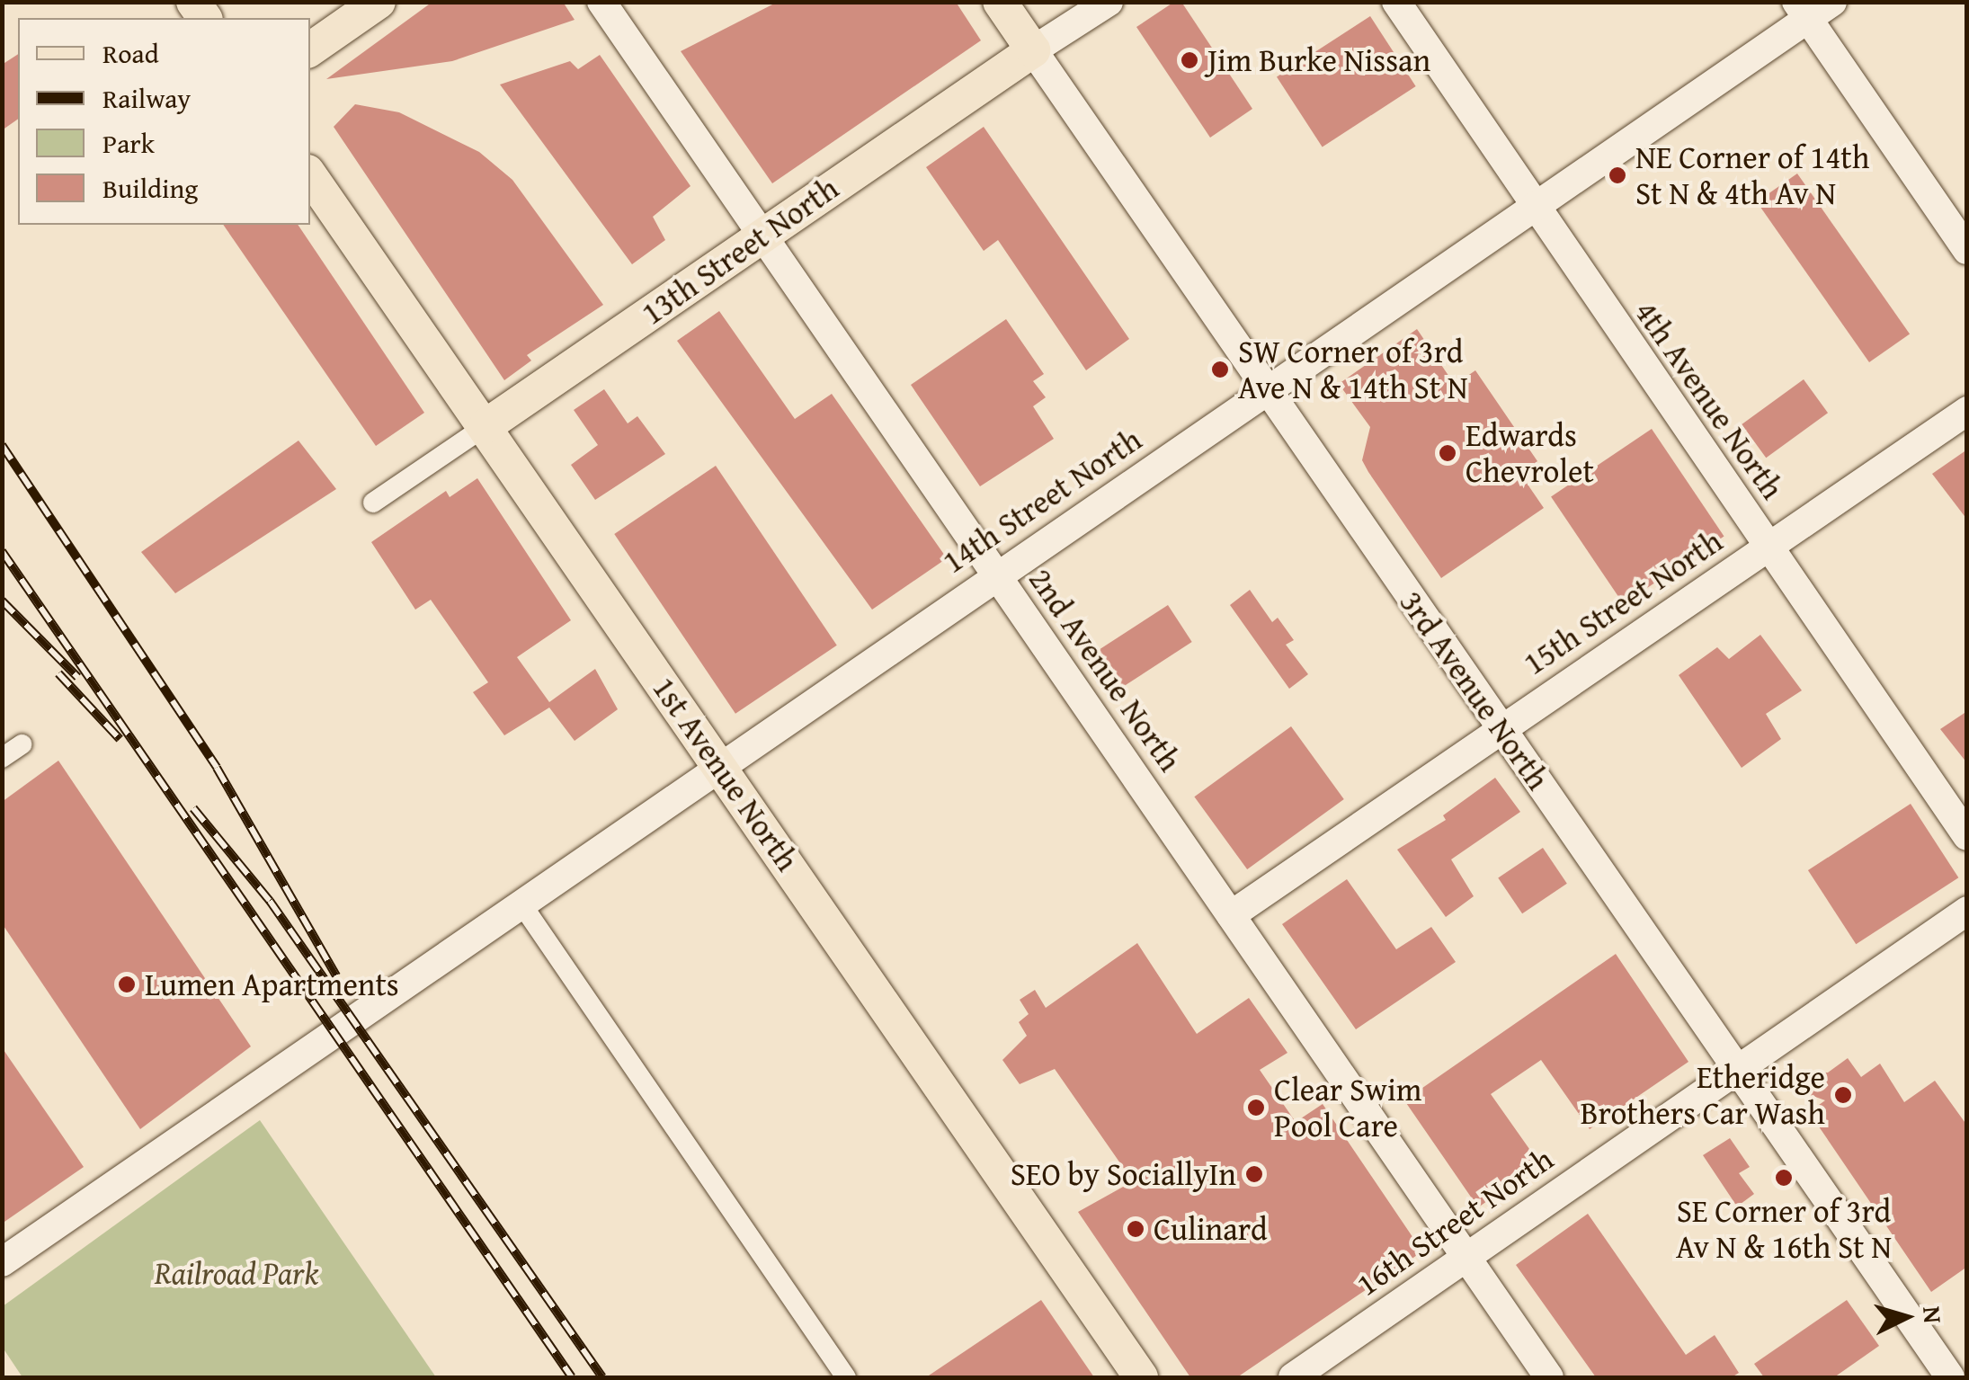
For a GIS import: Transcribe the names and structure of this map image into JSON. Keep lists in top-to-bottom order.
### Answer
{
  "streets": {
    "main road": ["13th Street North", "3rd Avenue North", "1st Avenue North"],
    "street": [
      "4th Avenue North",
      "14th Street North",
      "15th Street North",
      "2nd Avenue North",
      "16th Street North"
    ]
  },
  "crossings": [
    ["13th Street North", "2nd Avenue North"],
    ["13th Street North", "3rd Avenue North"],
    ["13th Street North", "1st Avenue North"],
    ["4th Avenue North", "14th Street North"],
    ["4th Avenue North", "15th Street North"],
    ["14th Street North", "2nd Avenue North"],
    ["14th Street North", "3rd Avenue North"],
    ["14th Street North", "1st Avenue North"],
    ["15th Street North", "2nd Avenue North"],
    ["15th Street North", "3rd Avenue North"],
    ["2nd Avenue North", "16th Street North"],
    ["3rd Avenue North", "16th Street North"]
  ],
  "parks": ["Railroad Park"],
  "places": [
    "Jim Burke Nissan",
    "NE Corner of 14th St N & 4th Av N",
    "SW Corner of 3rd Ave N & 14th St N",
    "Edwards Chevrolet",
    "Lumen Apartments",
    "Etheridge Brothers Car Wash",
    "Clear Swim Pool Care",
    "SEO by SociallyIn",
    "SE Corner of 3rd Av N & 16th St N",
    "Culinard"
  ],
  "legend": [
    "Road",
    "Railway",
    "Park",
    "Building"
  ],
  "north": "right"
}
